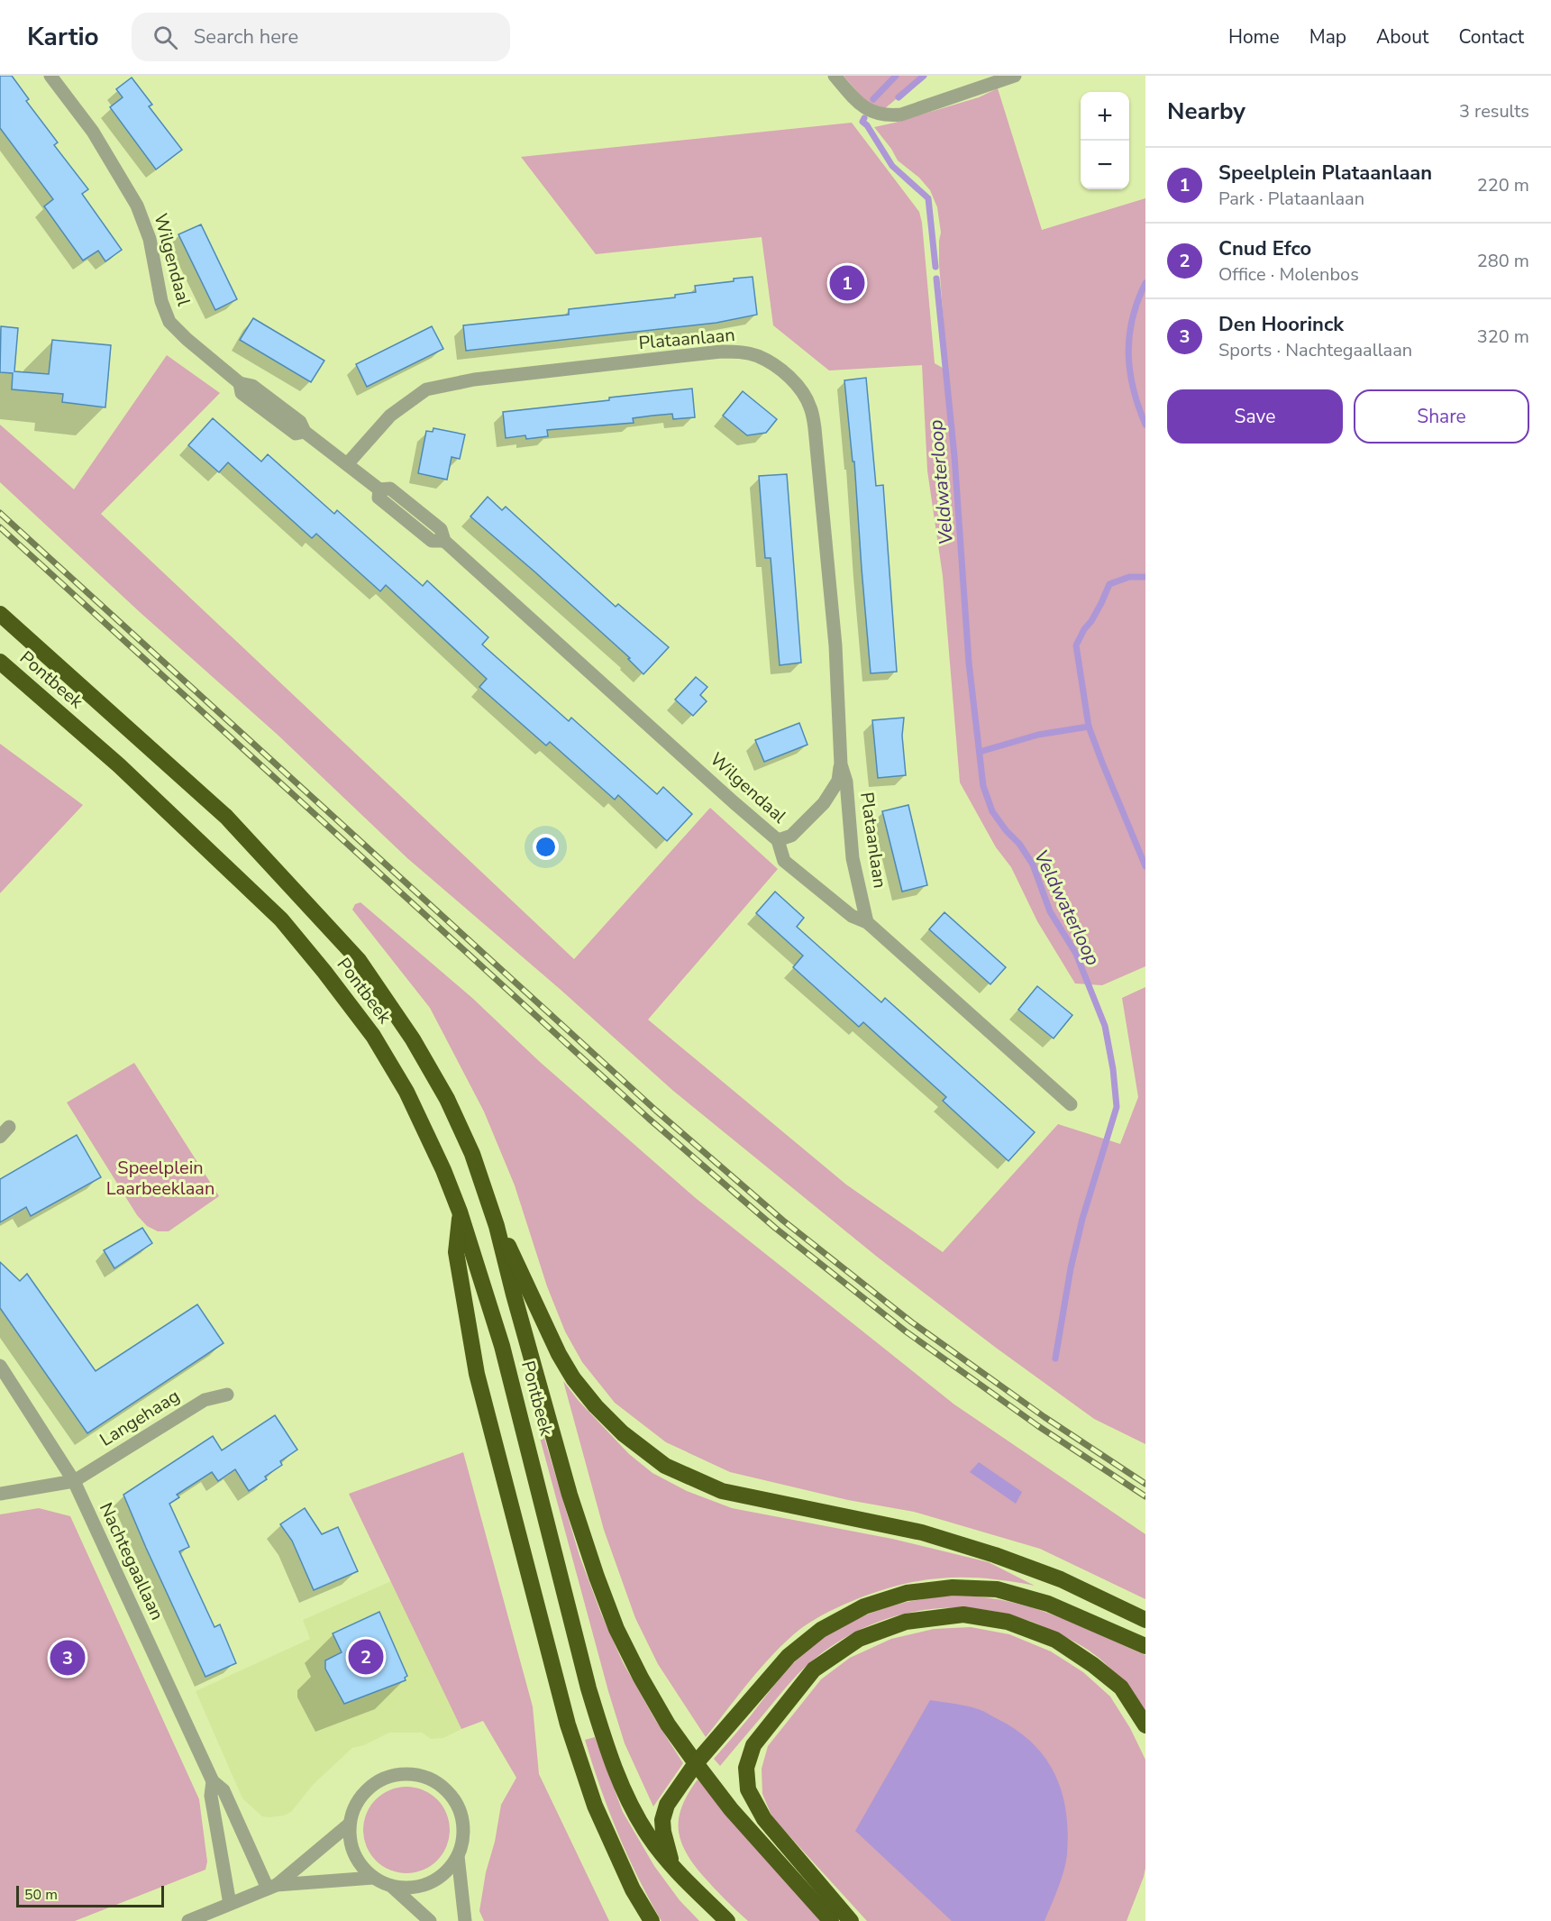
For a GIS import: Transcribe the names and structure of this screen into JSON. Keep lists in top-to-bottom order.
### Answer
{
  "streets": {
    "highway": ["Pontbeek"],
    "street": [
      "Wilgendaal",
      "Plataanlaan",
      "Langehaag",
      "Nachtegaallaan"
    ]
  },
  "crossings": [
    ["Wilgendaal", "Plataanlaan"],
    ["Langehaag", "Nachtegaallaan"]
  ],
  "water": ["Veldwaterloop"],
  "parks": ["Speelplein Laarbeeklaan"],
  "scale_bar": "50 m",
  "page": {
    "header": "Kartio",
    "search": "Search here",
    "nav": [
      "Home",
      "Map",
      "About",
      "Contact"
    ],
    "heading": ["Nearby", "3 results"],
    "map_buttons": ["+", "−"],
    "list": [
      {
        "mark": "1",
        "name": "Speelplein Plataanlaan",
        "note": "Park · Plataanlaan",
        "value": "220 m"
      },
      {
        "mark": "2",
        "name": "Cnud Efco",
        "note": "Office · Molenbos",
        "value": "280 m"
      },
      {
        "mark": "3",
        "name": "Den Hoorinck",
        "note": "Sports · Nachtegaallaan",
        "value": "320 m"
      }
    ],
    "pins": ["1", "2", "3"],
    "buttons": ["Save", "Share"],
    "scale": "50 m"
  }
}
